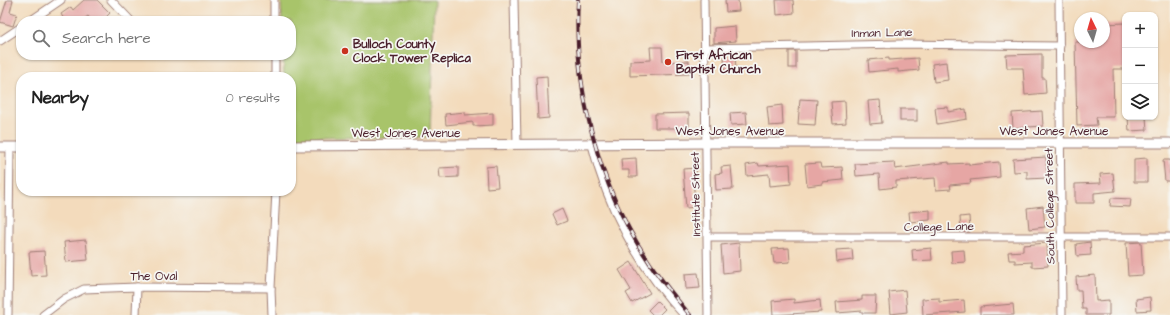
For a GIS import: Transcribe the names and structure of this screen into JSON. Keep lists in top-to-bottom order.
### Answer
{
  "streets": {
    "street": [
      "Inman Lane",
      "West Jones Avenue",
      "Institute Street",
      "South College Street",
      "College Lane",
      "The Oval"
    ]
  },
  "crossings": [
    ["Inman Lane", "Institute Street"],
    ["Inman Lane", "South College Street"],
    ["West Jones Avenue", "Institute Street"],
    ["West Jones Avenue", "South College Street"],
    ["Institute Street", "College Lane"],
    ["South College Street", "College Lane"]
  ],
  "places": ["Bulloch County Clock Tower Replica", "First African Baptist Church"],
  "north": "top",
  "page": {
    "map_buttons": ["+", "−"],
    "search": "Search here",
    "heading": ["Nearby", "0 results"]
  }
}
